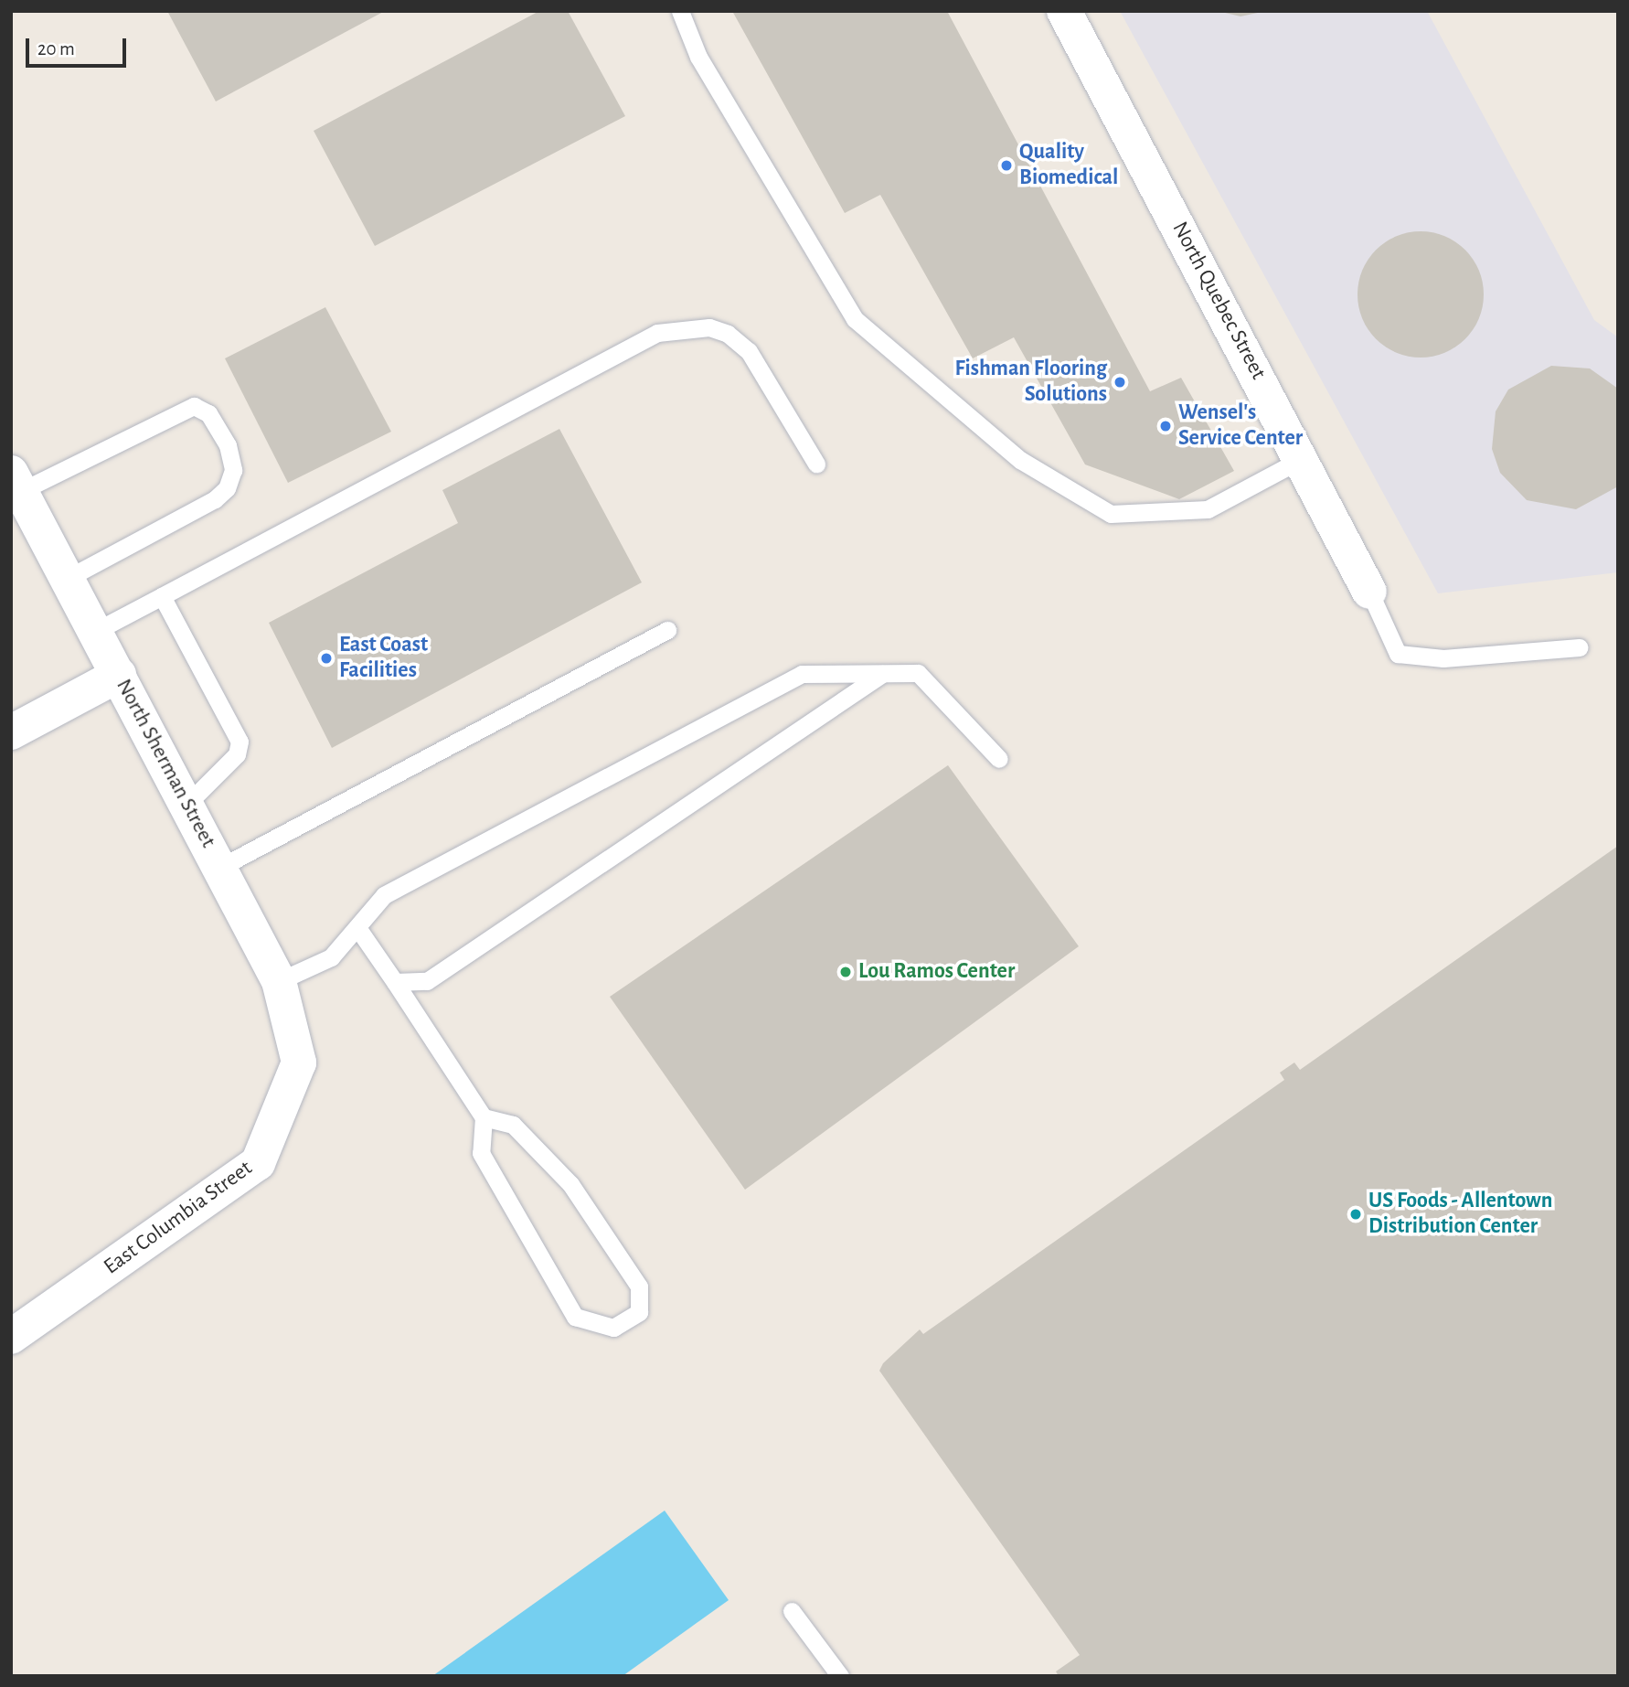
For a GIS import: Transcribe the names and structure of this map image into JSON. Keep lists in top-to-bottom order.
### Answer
{
  "streets": {
    "street": ["North Quebec Street", "North Sherman Street", "East Columbia Street"]
  },
  "crossings": [
    ["North Sherman Street", "East Columbia Street"]
  ],
  "places": [
    "Quality Biomedical",
    "Fishman Flooring Solutions",
    "Wensel's Service Center",
    "East Coast Facilities",
    "Lou Ramos Center",
    "US Foods - Allentown Distribution Center"
  ],
  "scale_bar": "20 m"
}
